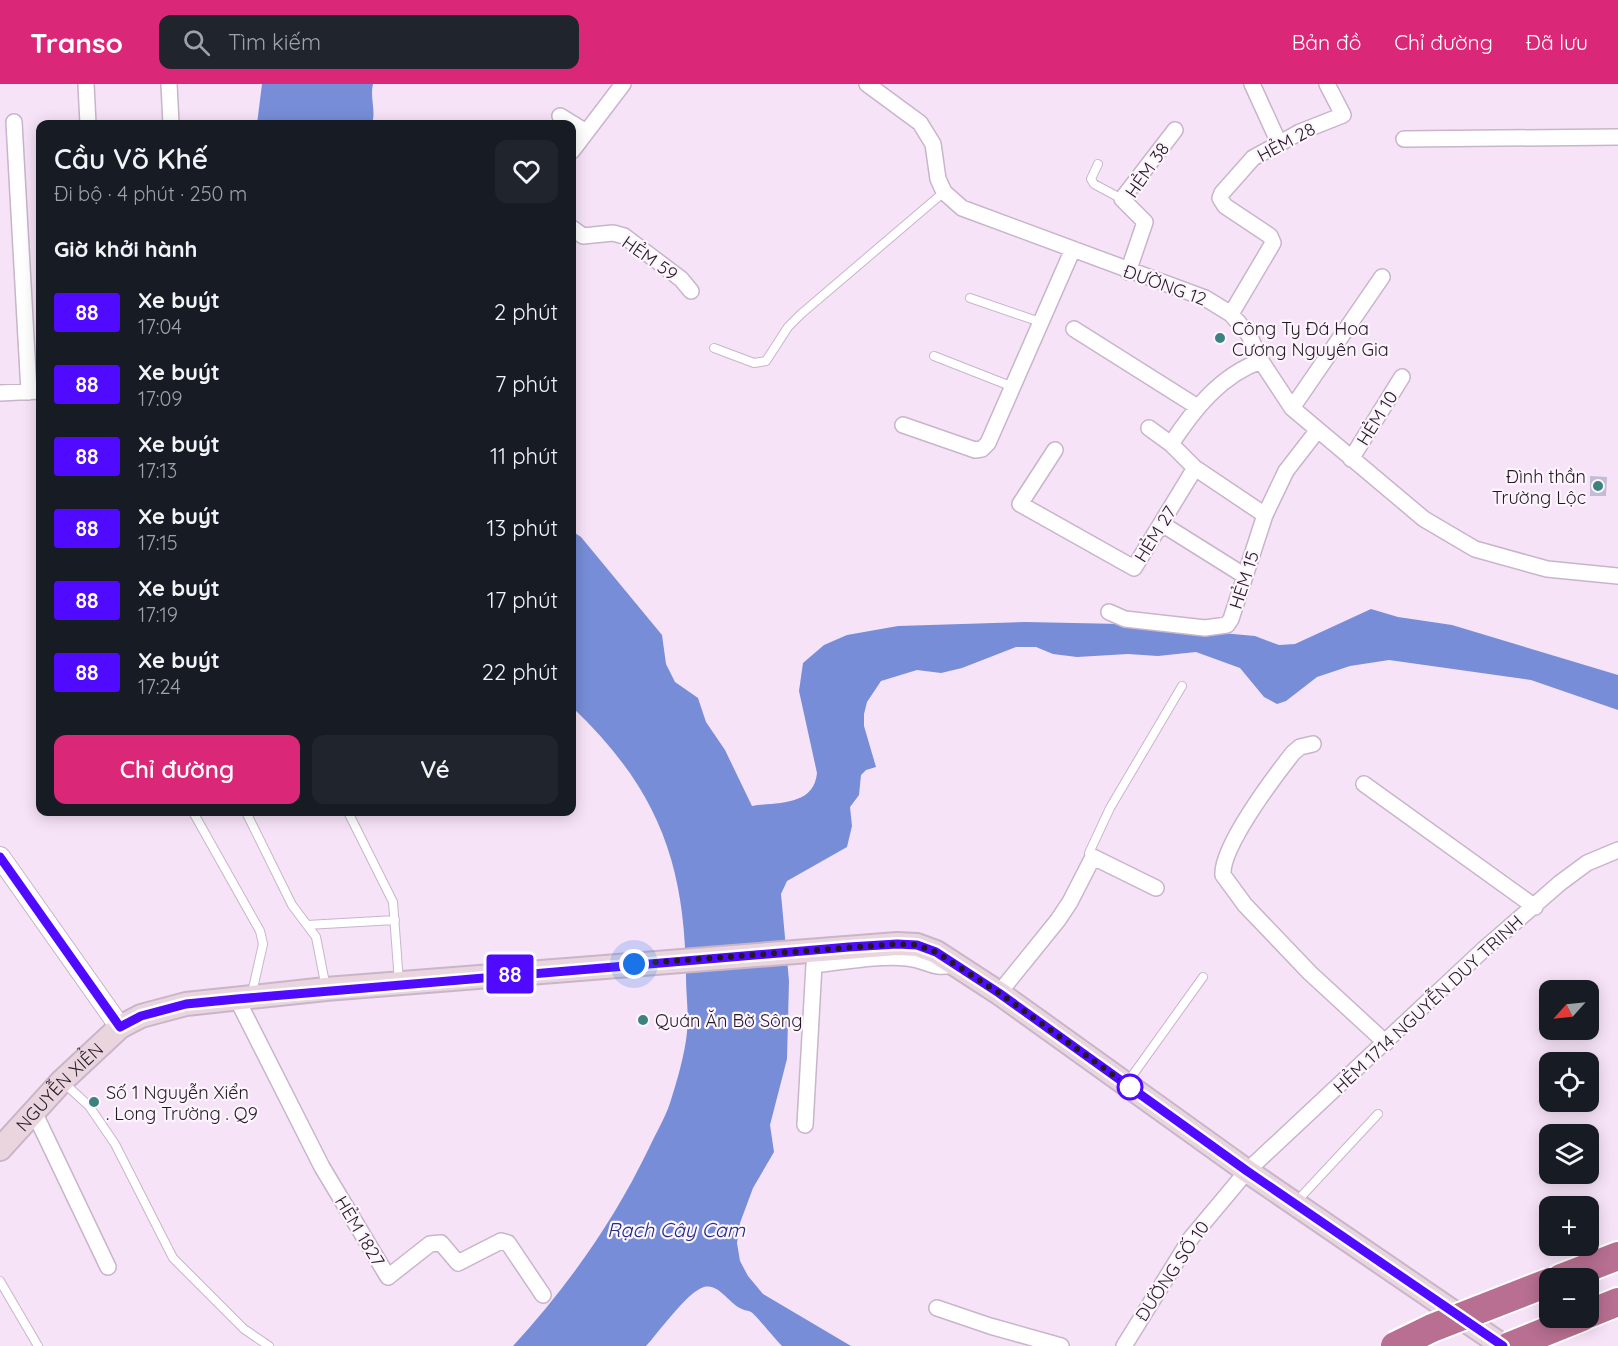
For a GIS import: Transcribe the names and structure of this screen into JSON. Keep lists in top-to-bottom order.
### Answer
{
  "streets": {
    "main road": ["NGUYỄN XIỂN"],
    "street": [
      "HẺM 28",
      "HẺM 38",
      "HẺM 59",
      "ĐƯỜNG 12",
      "HẺM 10",
      "HẺM 27",
      "HẺM 15",
      "HẺM 1714 NGUYỄN DUY TRINH",
      "HẺM 1827",
      "ĐƯỜNG SỐ 10"
    ]
  },
  "crossings": [
    ["HẺM 28", "ĐƯỜNG 12"],
    ["HẺM 38", "ĐƯỜNG 12"],
    ["ĐƯỜNG 12", "HẺM 10"],
    ["ĐƯỜNG 12", "HẺM 15"],
    ["HẺM 1714 NGUYỄN DUY TRINH", "NGUYỄN XIỂN"],
    ["HẺM 1714 NGUYỄN DUY TRINH", "ĐƯỜNG SỐ 10"],
    ["NGUYỄN XIỂN", "HẺM 1827"],
    ["NGUYỄN XIỂN", "ĐƯỜNG SỐ 10"]
  ],
  "water": ["Rạch Cây Cam"],
  "places": [
    "Công Ty Đá Hoa Cương Nguyên Gia",
    "Đình thần Trường Lộc",
    "Quán Ăn Bờ Sông",
    "Số 1 Nguyễn Xiển . Long Trường . Q9"
  ],
  "lines": ["bus line 88"],
  "north": "bottom left",
  "page": {
    "header": "Transo",
    "search": "Tìm kiếm",
    "nav": ["Bản đồ", "Chỉ đường", "Đã lưu"],
    "on_map": "88",
    "heading": [
      ["Cầu Võ Khế", "Đi bộ · 4 phút · 250 m"],
      "Giờ khởi hành"
    ],
    "list": [
      {
        "mark": "88",
        "name": "Xe buýt",
        "note": "17:04",
        "value": "2 phút"
      },
      {
        "mark": "88",
        "name": "Xe buýt",
        "note": "17:09",
        "value": "7 phút"
      },
      {
        "mark": "88",
        "name": "Xe buýt",
        "note": "17:13",
        "value": "11 phút"
      },
      {
        "mark": "88",
        "name": "Xe buýt",
        "note": "17:15",
        "value": "13 phút"
      },
      {
        "mark": "88",
        "name": "Xe buýt",
        "note": "17:19",
        "value": "17 phút"
      },
      {
        "mark": "88",
        "name": "Xe buýt",
        "note": "17:24",
        "value": "22 phút"
      }
    ],
    "buttons": ["Chỉ đường", "Vé"],
    "map_buttons": ["+", "−"]
  }
}
